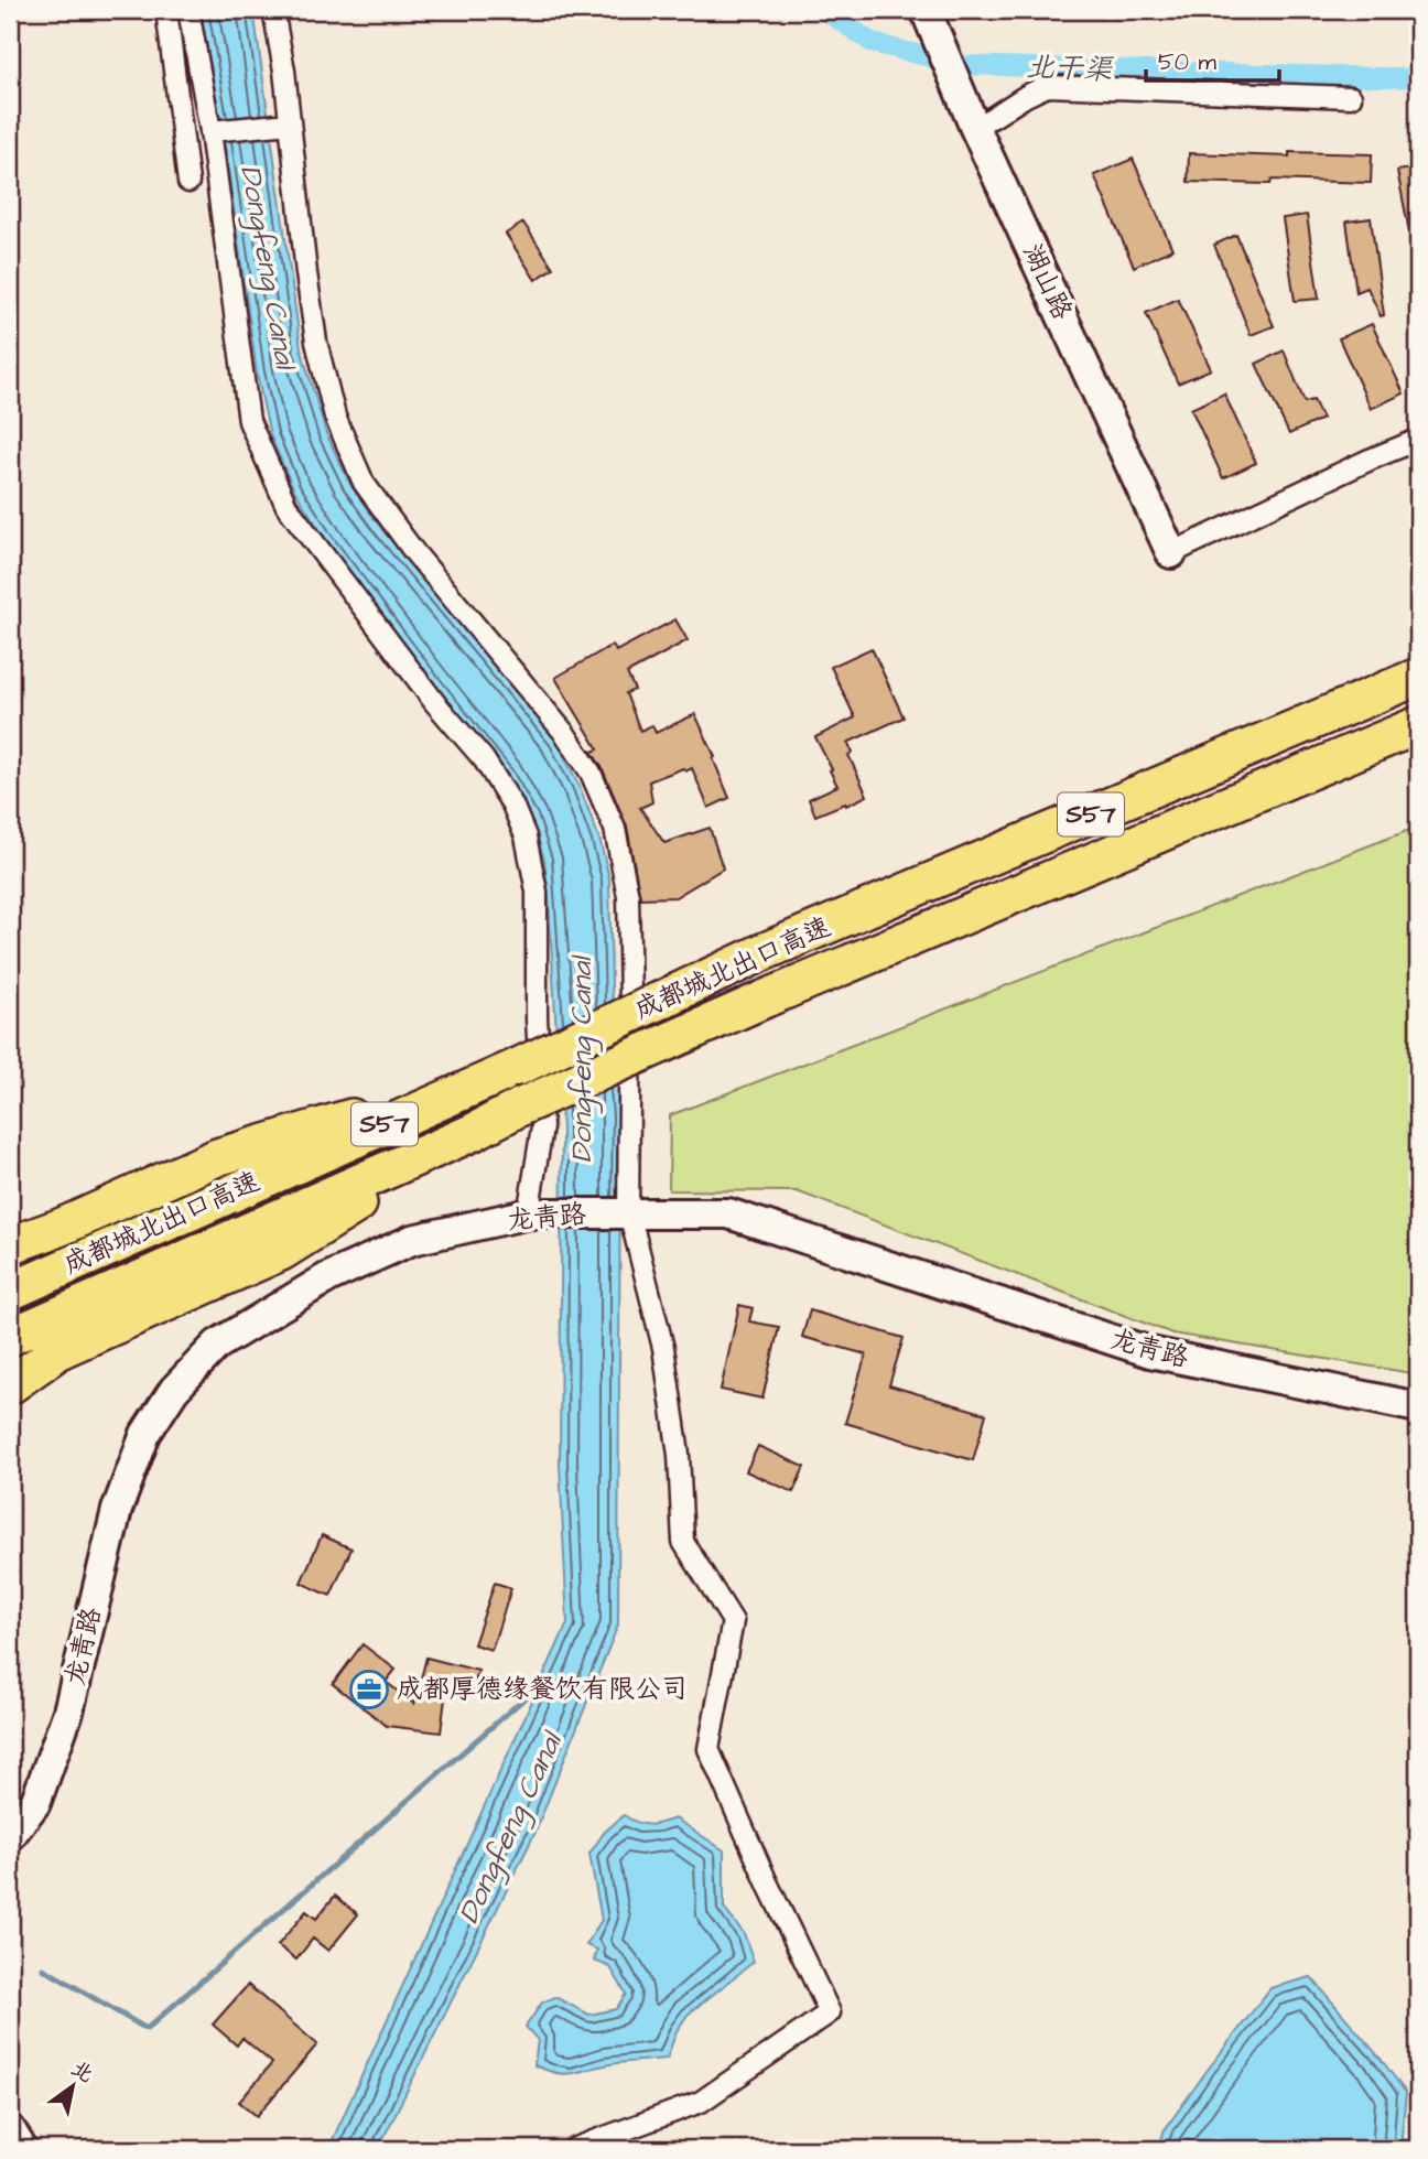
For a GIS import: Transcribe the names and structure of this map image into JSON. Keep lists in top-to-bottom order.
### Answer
{
  "streets": {
    "highway": ["S57", "成都城北出口高速"],
    "street": ["湖山路", "龙青路"]
  },
  "water": ["北干渠", "Dongfeng Canal"],
  "places": {
    "office": ["成都厚德缘餐饮有限公司"]
  },
  "scale_bar": "50 m",
  "north": "top right"
}
